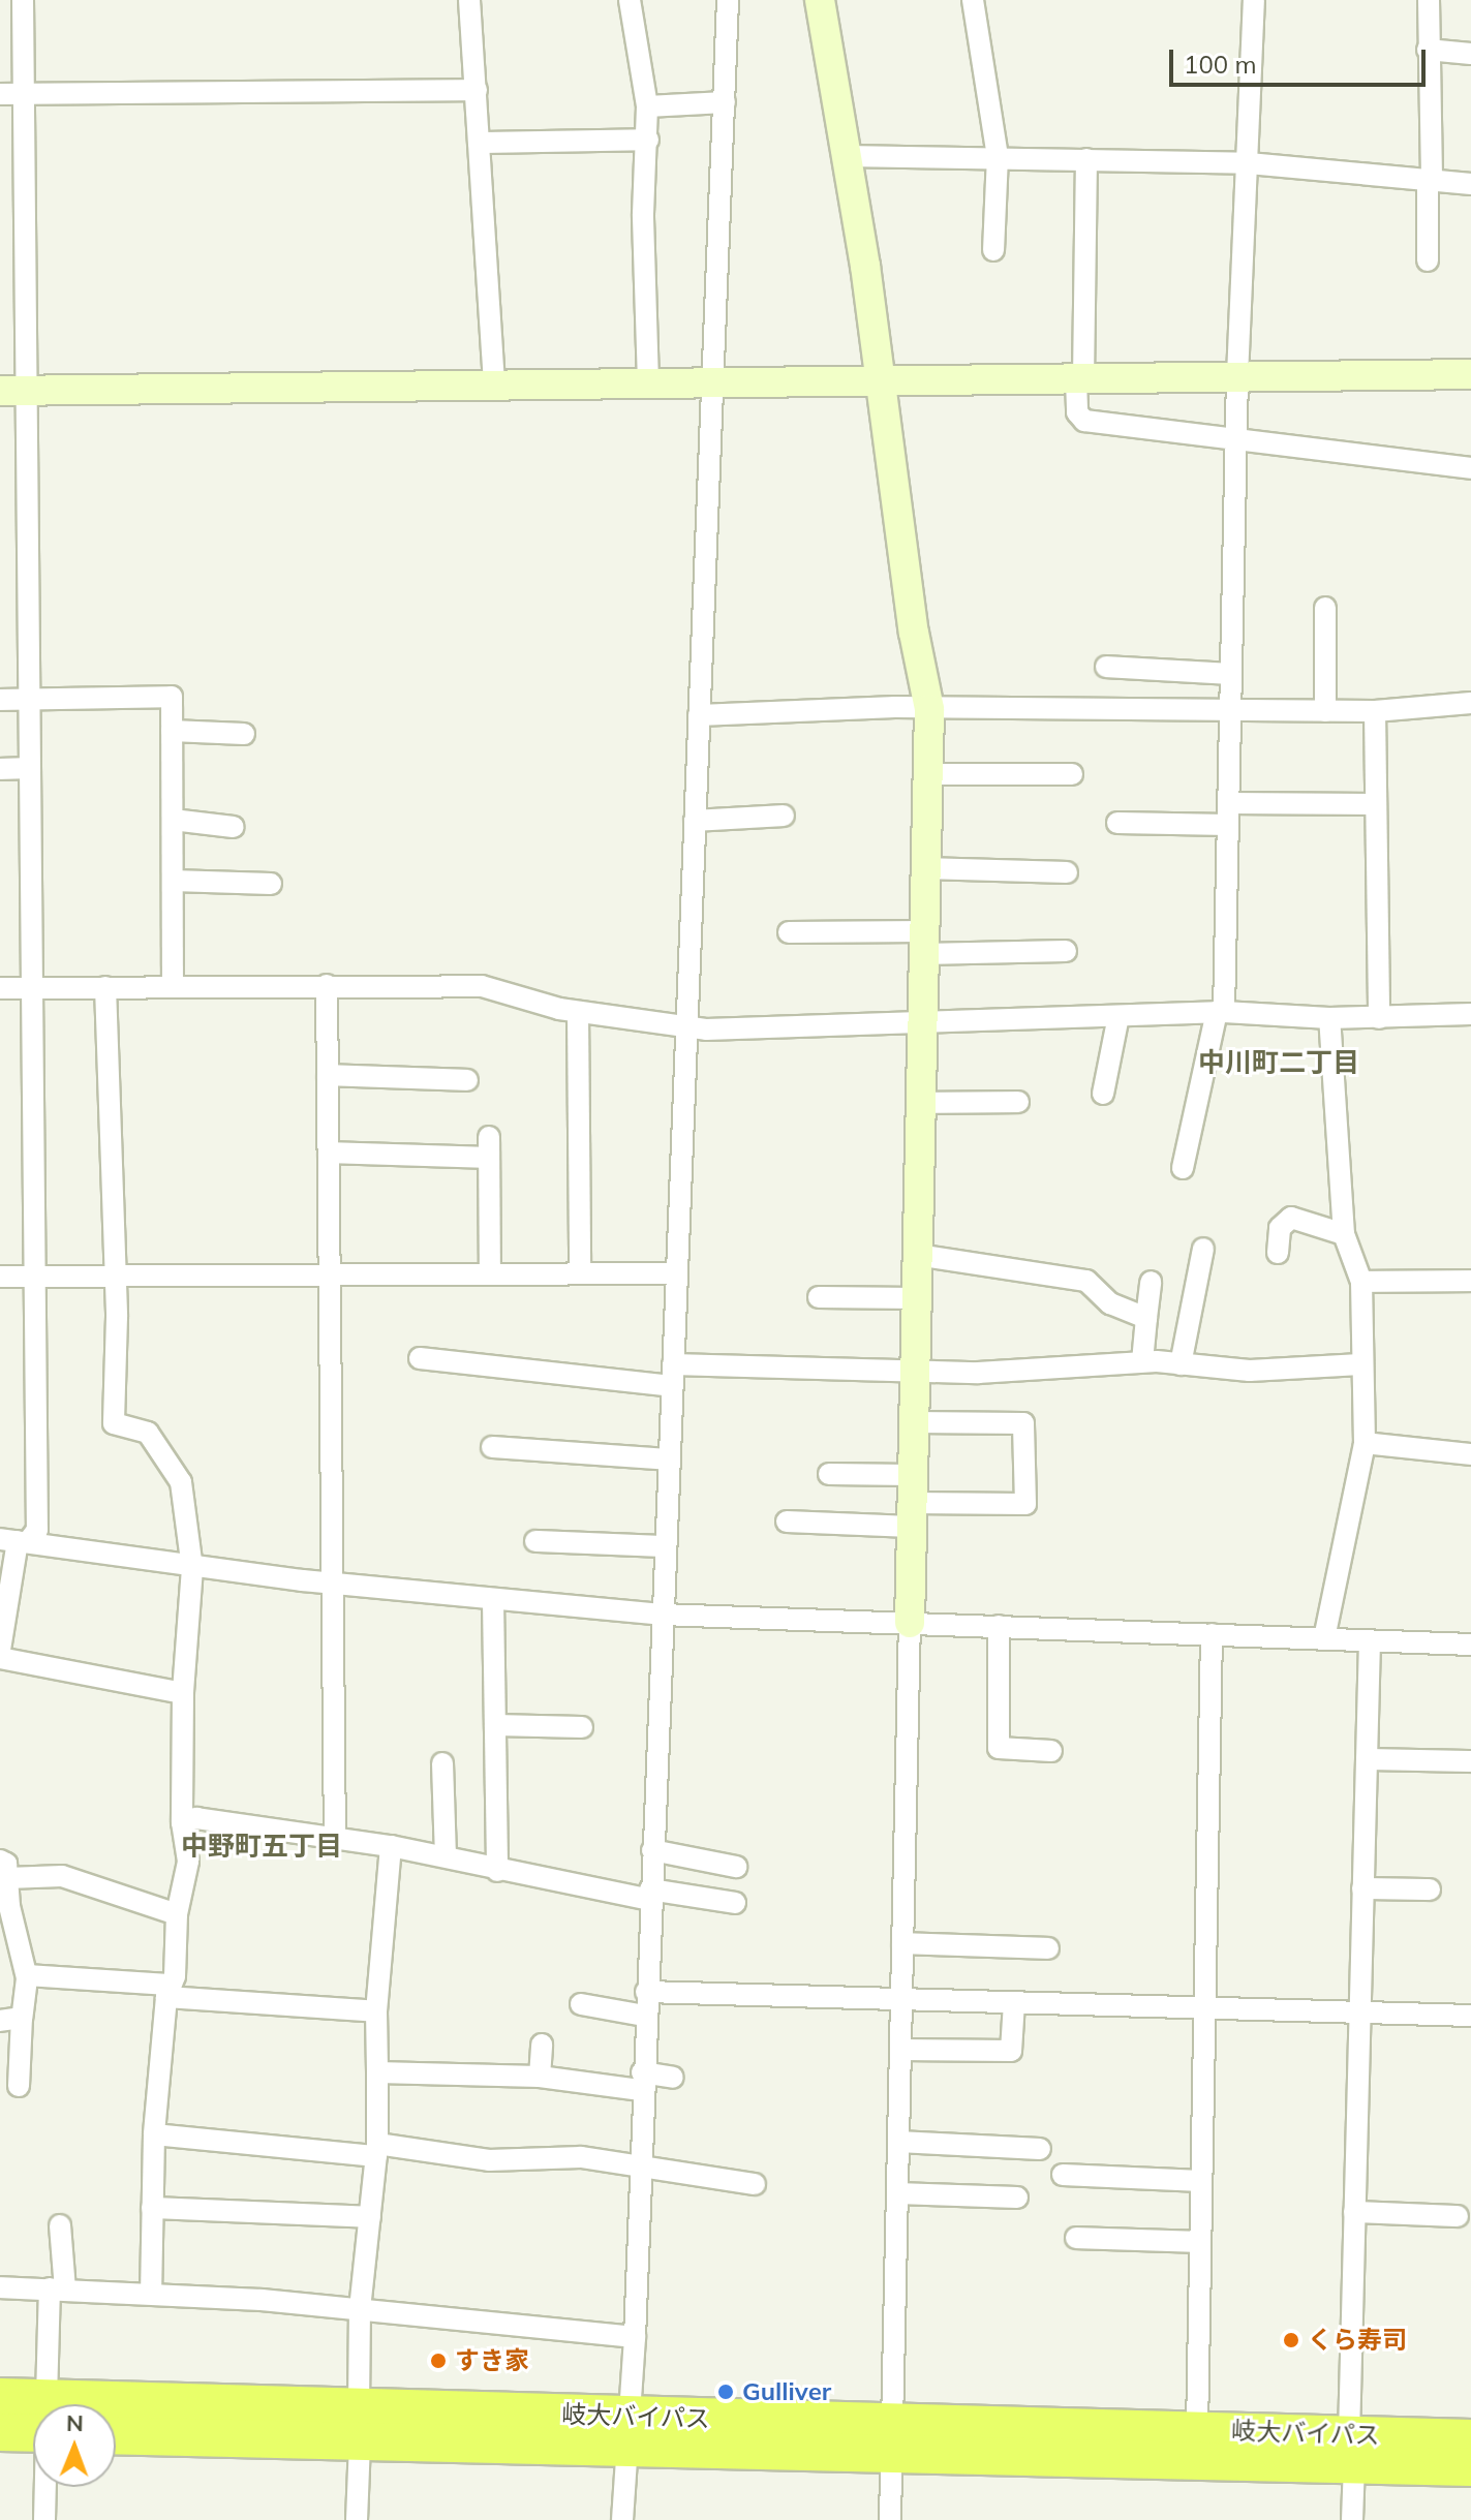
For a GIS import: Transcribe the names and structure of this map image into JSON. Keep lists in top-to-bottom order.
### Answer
{
  "streets": {
    "highway": ["岐大バイパス"]
  },
  "districts": ["中川町二丁目", "中野町五丁目"],
  "places": ["くら寿司", "すき家", "Gulliver"],
  "scale_bar": "100 m",
  "north": "top"
}
